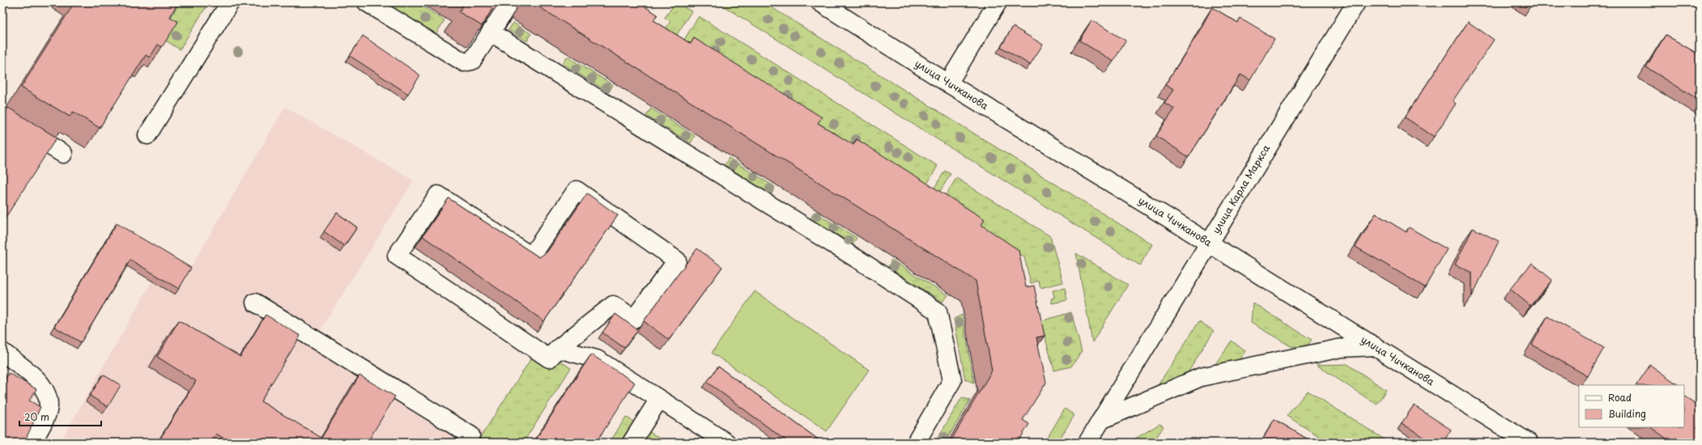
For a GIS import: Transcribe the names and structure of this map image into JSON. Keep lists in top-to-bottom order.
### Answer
{
  "streets": {
    "main road": ["улица Чичканова", "улица Карла Маркса"]
  },
  "crossings": [
    ["улица Чичканова", "улица Карла Маркса"]
  ],
  "legend": ["Road", "Building"],
  "scale_bar": "20 m"
}
